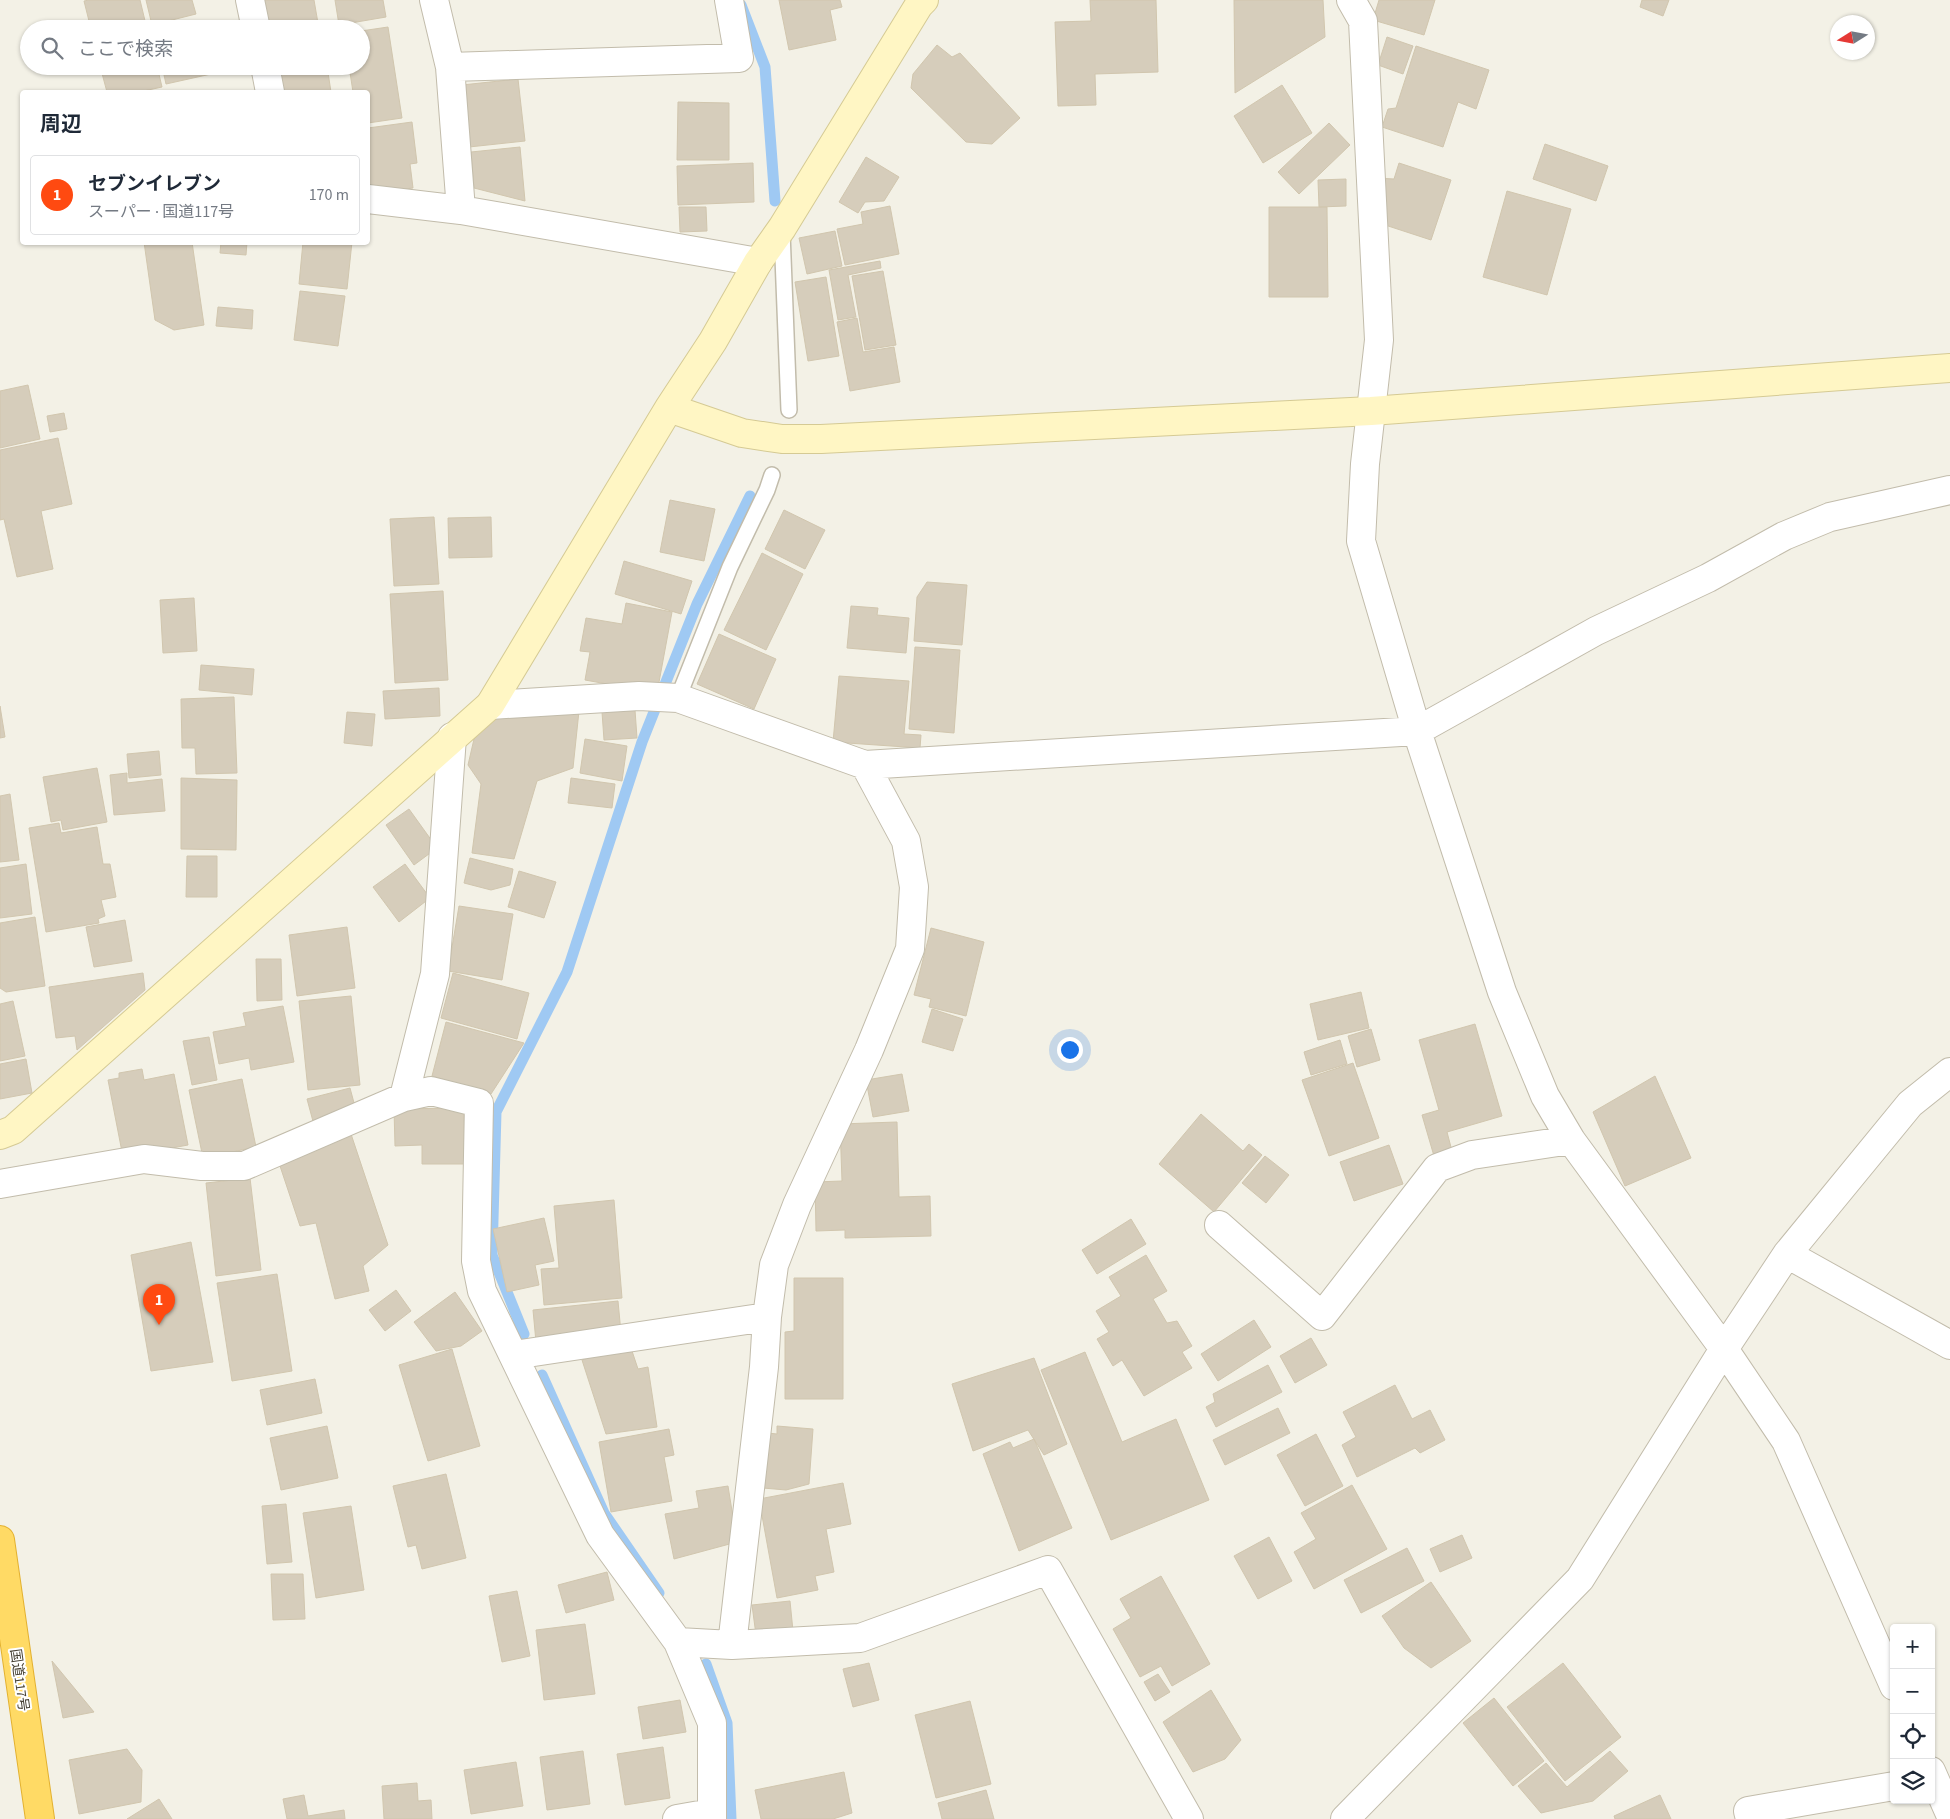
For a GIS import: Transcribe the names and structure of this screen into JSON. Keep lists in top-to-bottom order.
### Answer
{
  "streets": {
    "highway": ["国道117号"]
  },
  "north": "left",
  "page": {
    "search": "ここで検索",
    "heading": "周辺",
    "list": [
      {
        "mark": "1",
        "name": "セブンイレブン",
        "note": "スーパー · 国道117号",
        "value": "170 m"
      }
    ],
    "pins": "1",
    "map_buttons": ["+", "−"]
  }
}
